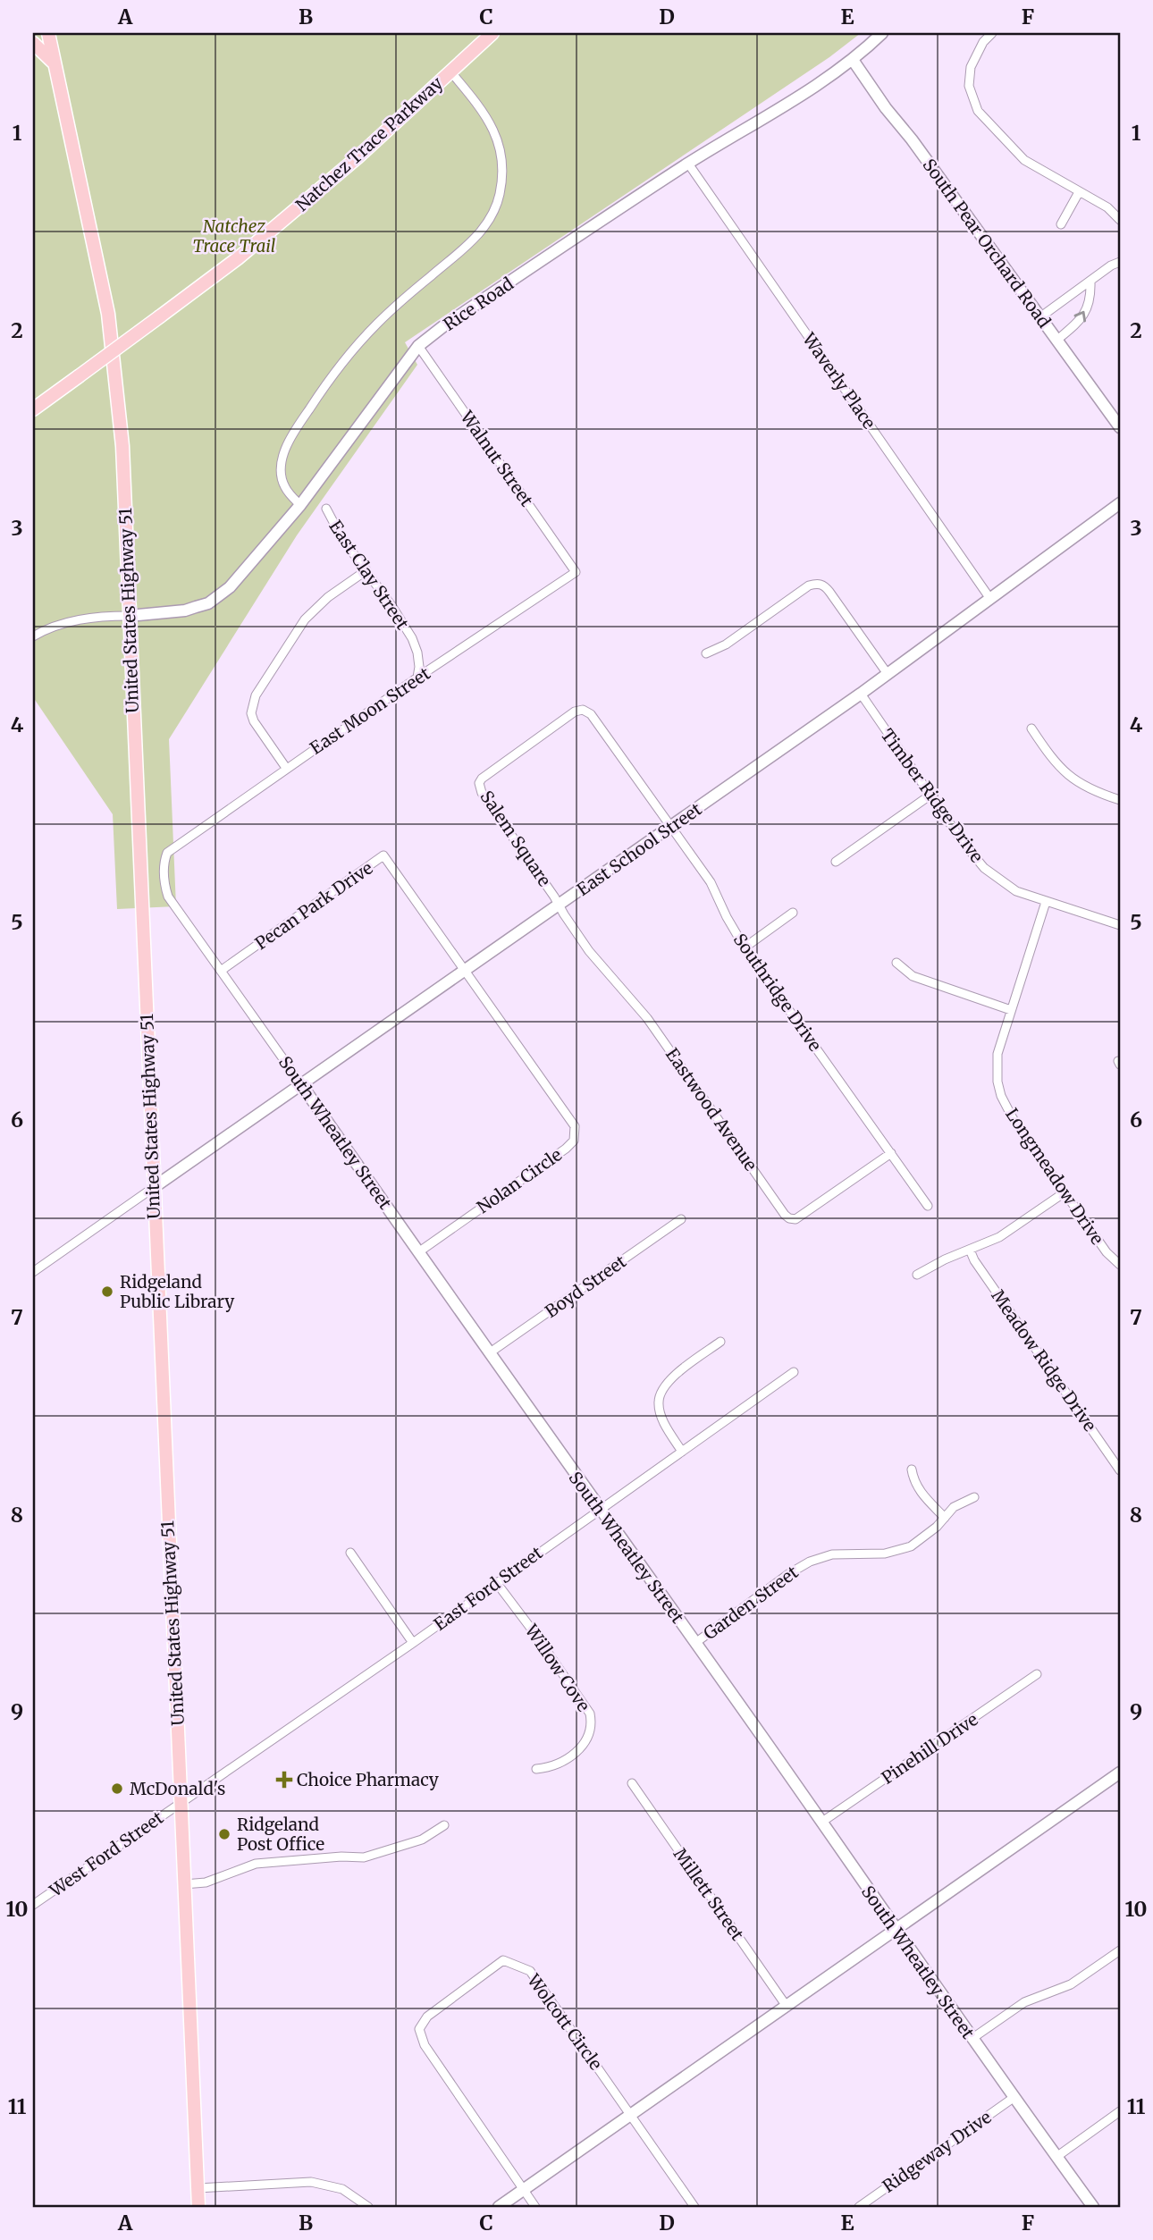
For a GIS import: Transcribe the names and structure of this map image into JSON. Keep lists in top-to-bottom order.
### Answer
{
  "streets": {
    "main road": ["Natchez Trace Parkway", "United States Highway 51"],
    "street": [
      "South Pear Orchard Road",
      "Rice Road",
      "Waverly Place",
      "Walnut Street",
      "East Clay Street",
      "East Moon Street",
      "Timber Ridge Drive",
      "Salem Square",
      "East School Street",
      "Pecan Park Drive",
      "Southridge Drive",
      "Eastwood Avenue",
      "South Wheatley Street",
      "Longmeadow Drive",
      "Nolan Circle",
      "Boyd Street",
      "Meadow Ridge Drive",
      "East Ford Street",
      "Garden Street",
      "Willow Cove",
      "Pinehill Drive",
      "West Ford Street",
      "Millett Street",
      "Wolcott Circle",
      "Ridgeway Drive"
    ]
  },
  "crossings": [
    ["South Pear Orchard Road", "Rice Road"],
    ["Rice Road", "Waverly Place"],
    ["Rice Road", "Walnut Street"],
    ["Rice Road", "United States Highway 51"],
    ["Waverly Place", "East School Street"],
    ["Walnut Street", "East Moon Street"],
    ["East Clay Street", "East Moon Street"],
    ["United States Highway 51", "East School Street"],
    ["United States Highway 51", "East Ford Street"],
    ["United States Highway 51", "West Ford Street"],
    ["East Moon Street", "South Wheatley Street"],
    ["Timber Ridge Drive", "East School Street"],
    ["Timber Ridge Drive", "Longmeadow Drive"],
    ["Salem Square", "East School Street"],
    ["Salem Square", "Southridge Drive"],
    ["Salem Square", "Eastwood Avenue"],
    ["East School Street", "Pecan Park Drive"],
    ["East School Street", "Southridge Drive"],
    ["East School Street", "Eastwood Avenue"],
    ["East School Street", "South Wheatley Street"],
    ["East School Street", "Nolan Circle"],
    ["Pecan Park Drive", "South Wheatley Street"],
    ["Pecan Park Drive", "Nolan Circle"],
    ["Southridge Drive", "Eastwood Avenue"],
    ["South Wheatley Street", "Nolan Circle"],
    ["South Wheatley Street", "Boyd Street"],
    ["South Wheatley Street", "East Ford Street"],
    ["South Wheatley Street", "Garden Street"],
    ["South Wheatley Street", "Pinehill Drive"],
    ["South Wheatley Street", "Ridgeway Drive"],
    ["East Ford Street", "Willow Cove"],
    ["East Ford Street", "West Ford Street"]
  ],
  "parks": ["Natchez Trace Trail"],
  "places": {
    "other": ["Ridgeland Public Library", "McDonald's", "Ridgeland Post Office"],
    "health": ["Choice Pharmacy"]
  },
  "grid": {
    "columns": [
      "A",
      "B",
      "C",
      "D",
      "E",
      "F"
    ],
    "rows": [
      "1",
      "2",
      "3",
      "4",
      "5",
      "6",
      "7",
      "8",
      "9",
      "10",
      "11"
    ]
  }
}
